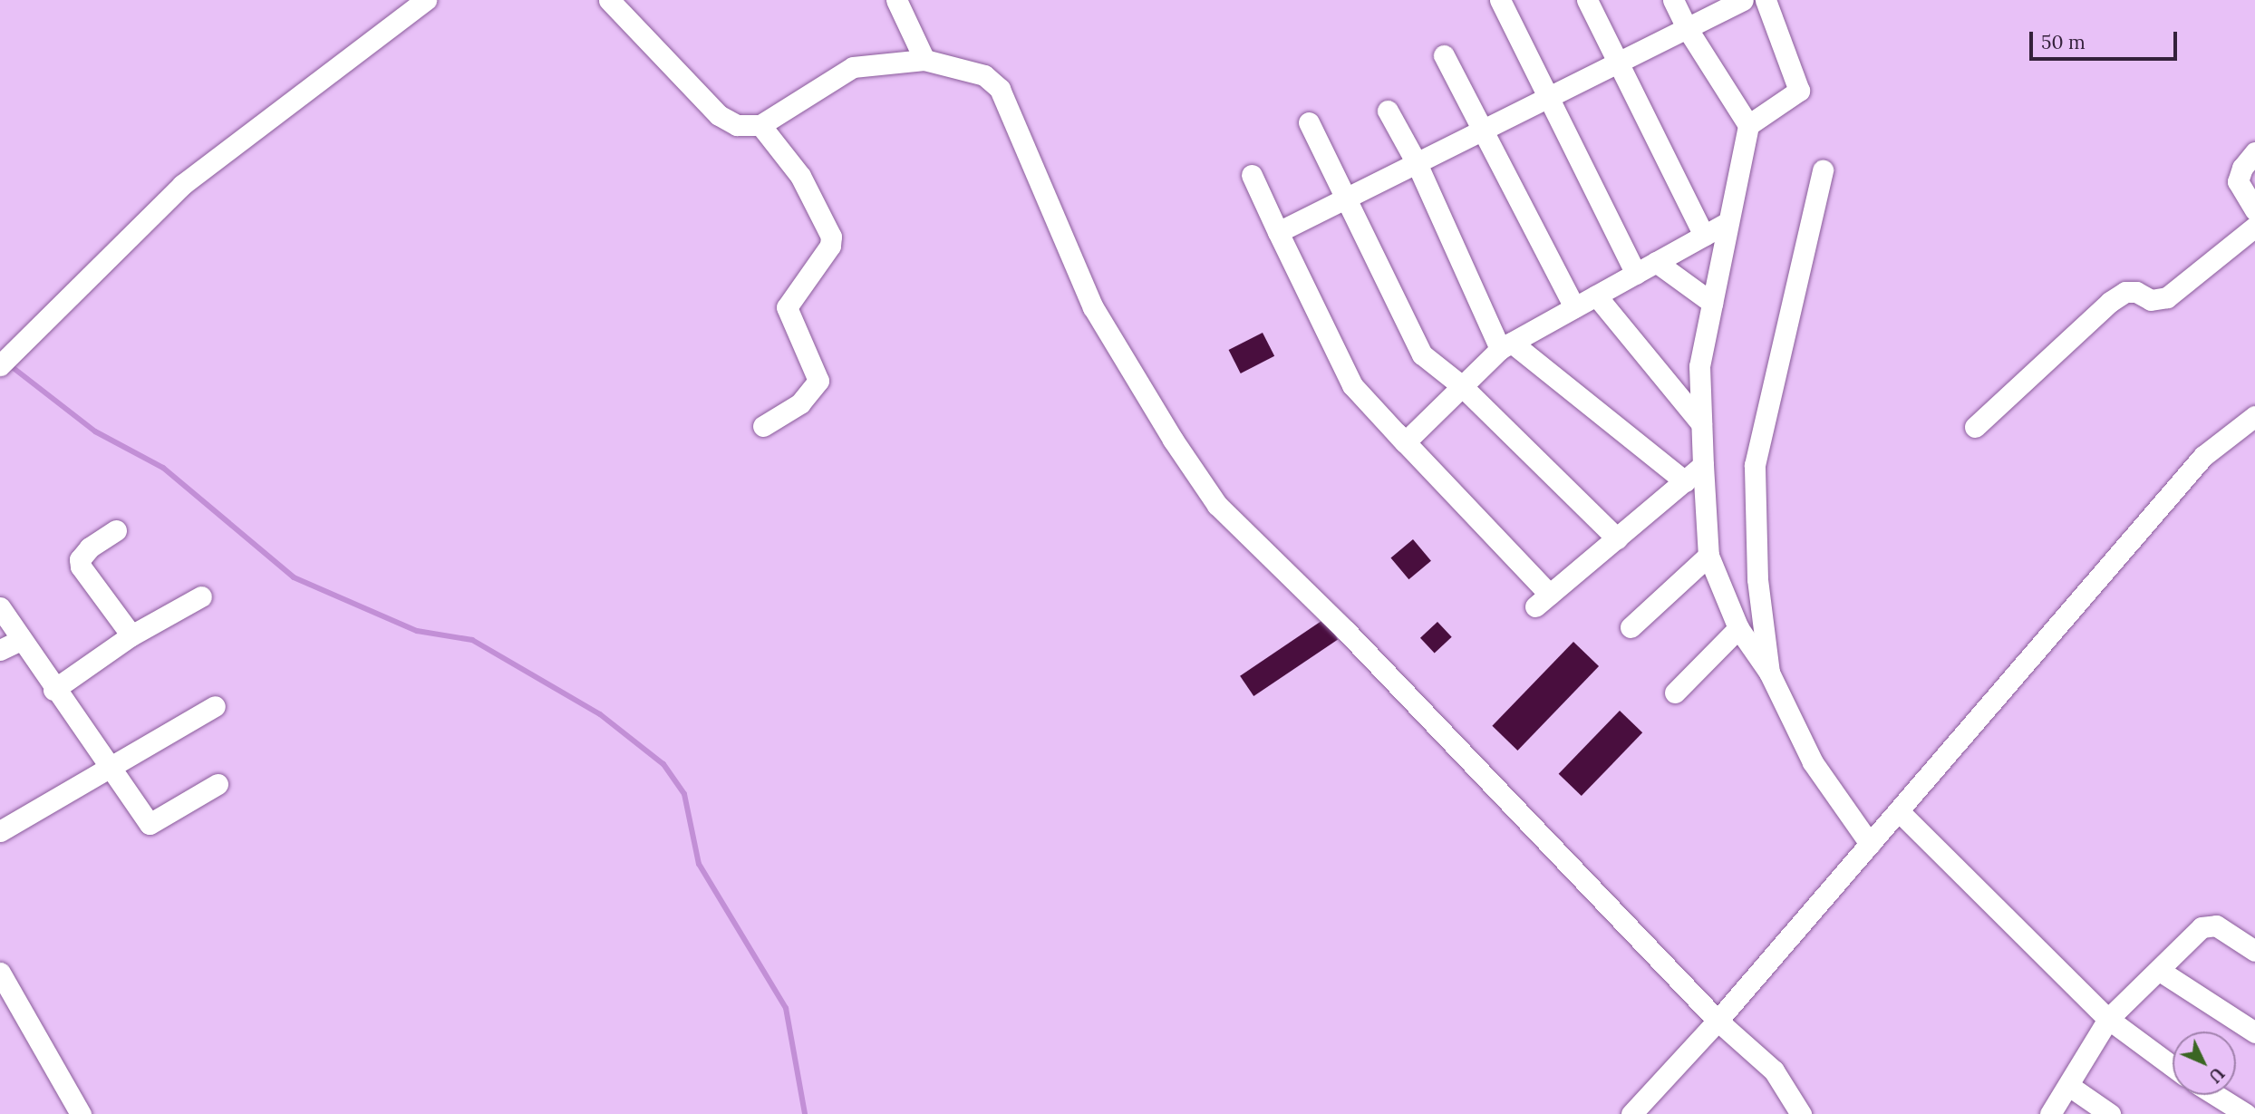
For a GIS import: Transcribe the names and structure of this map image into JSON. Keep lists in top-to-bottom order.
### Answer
{
  "scale_bar": "50 m",
  "north": "bottom right"
}
